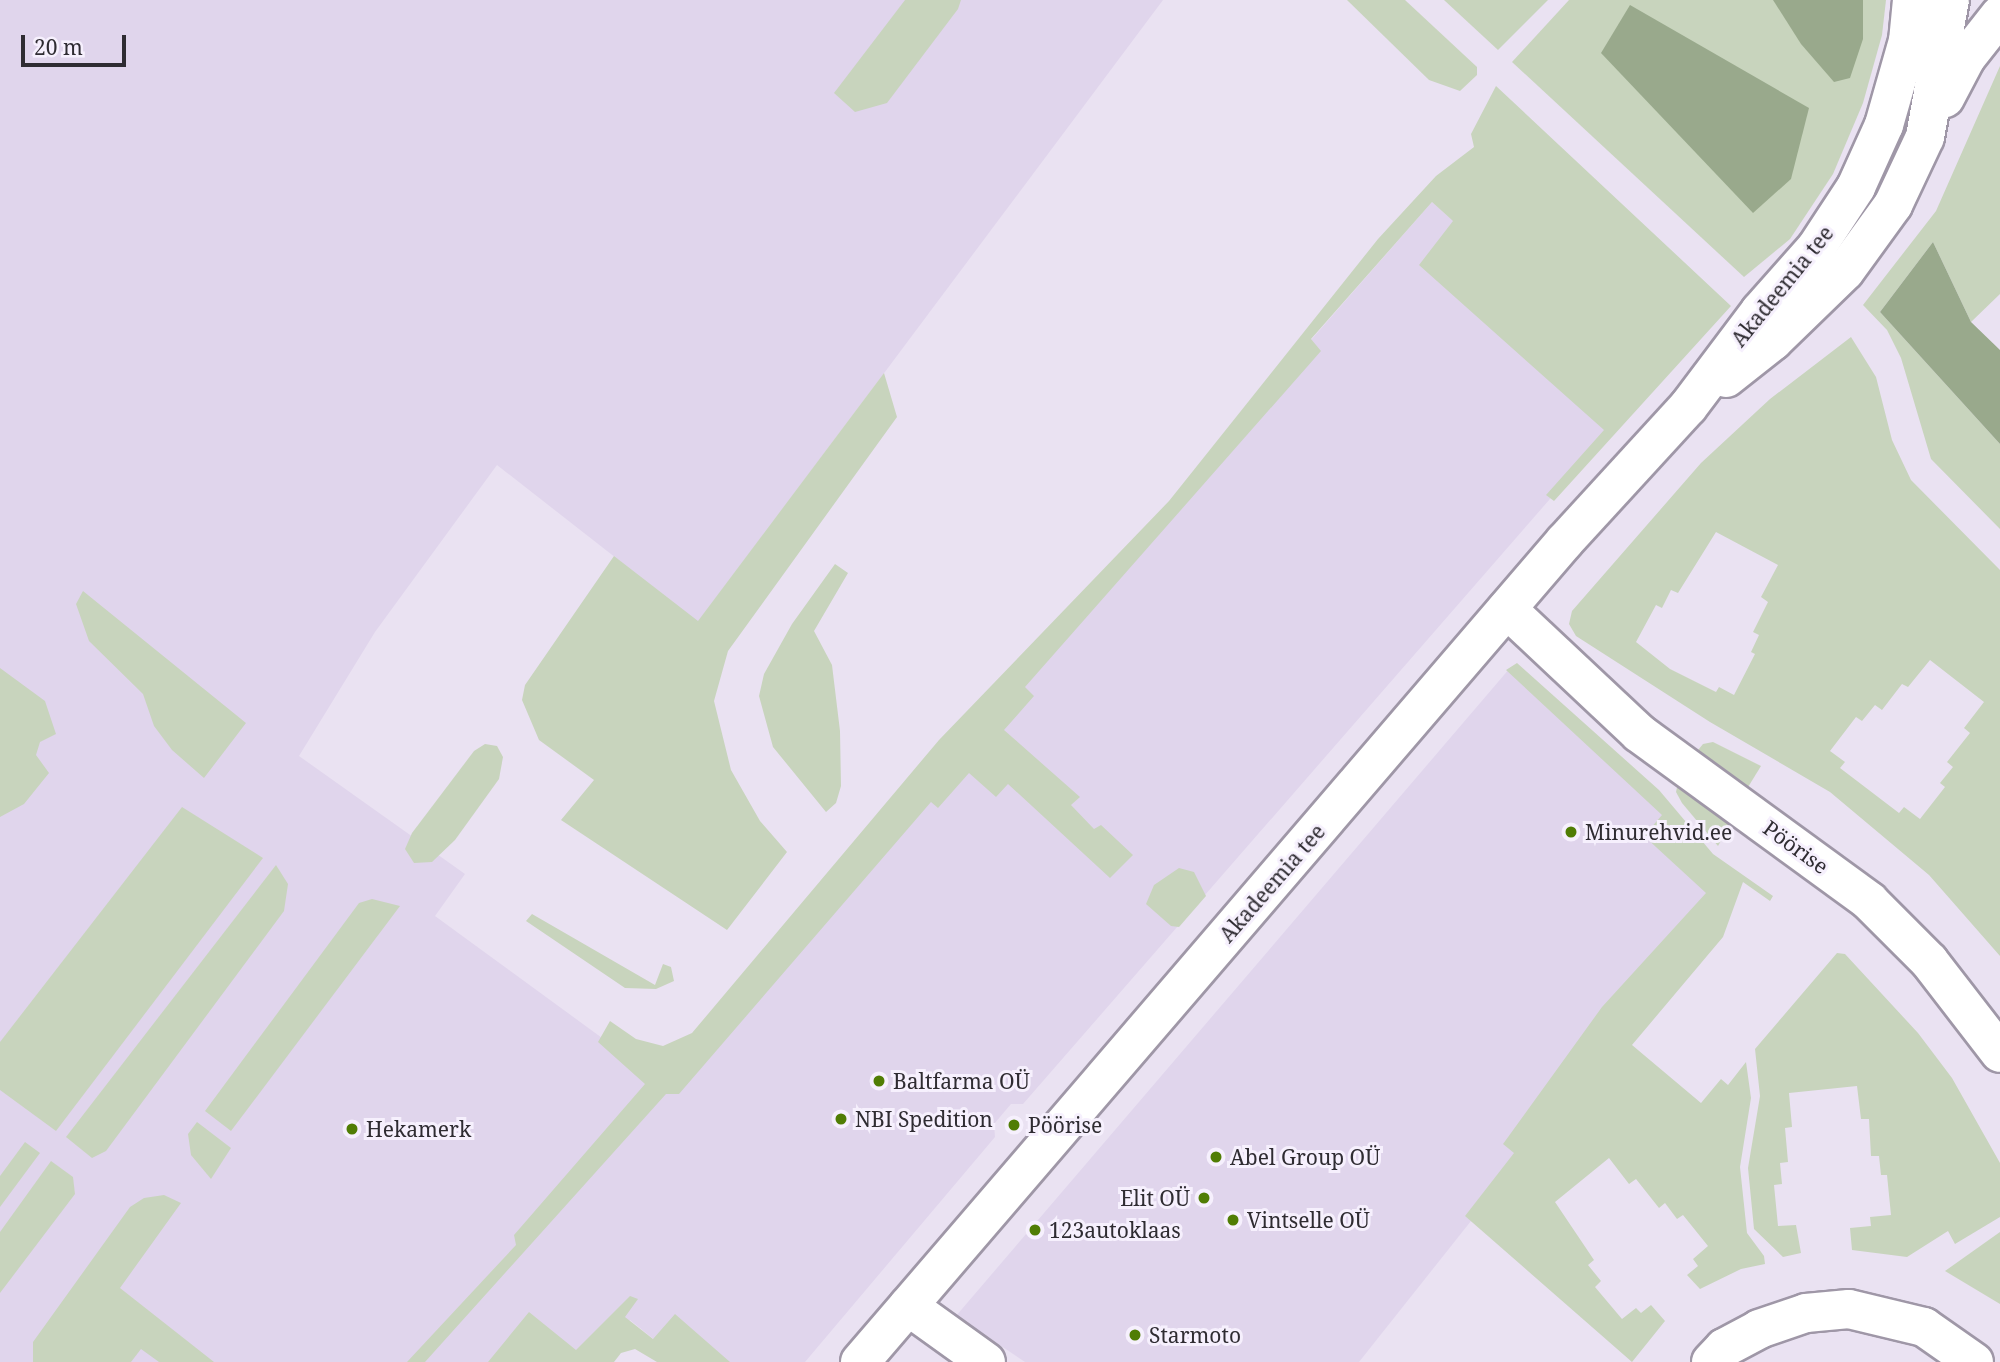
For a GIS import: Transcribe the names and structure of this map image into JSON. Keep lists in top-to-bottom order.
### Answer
{
  "streets": {
    "main road": ["Akadeemia tee", "Pöörise"]
  },
  "crossings": [
    ["Akadeemia tee", "Pöörise"]
  ],
  "places": [
    "Minurehvid.ee",
    "Baltfarma OÜ",
    "NBI Spedition",
    "Pöörise",
    "Hekamerk",
    "Abel Group OÜ",
    "Elit OÜ",
    "Vintselle OÜ",
    "123autoklaas",
    "Starmoto"
  ],
  "scale_bar": "20 m"
}
